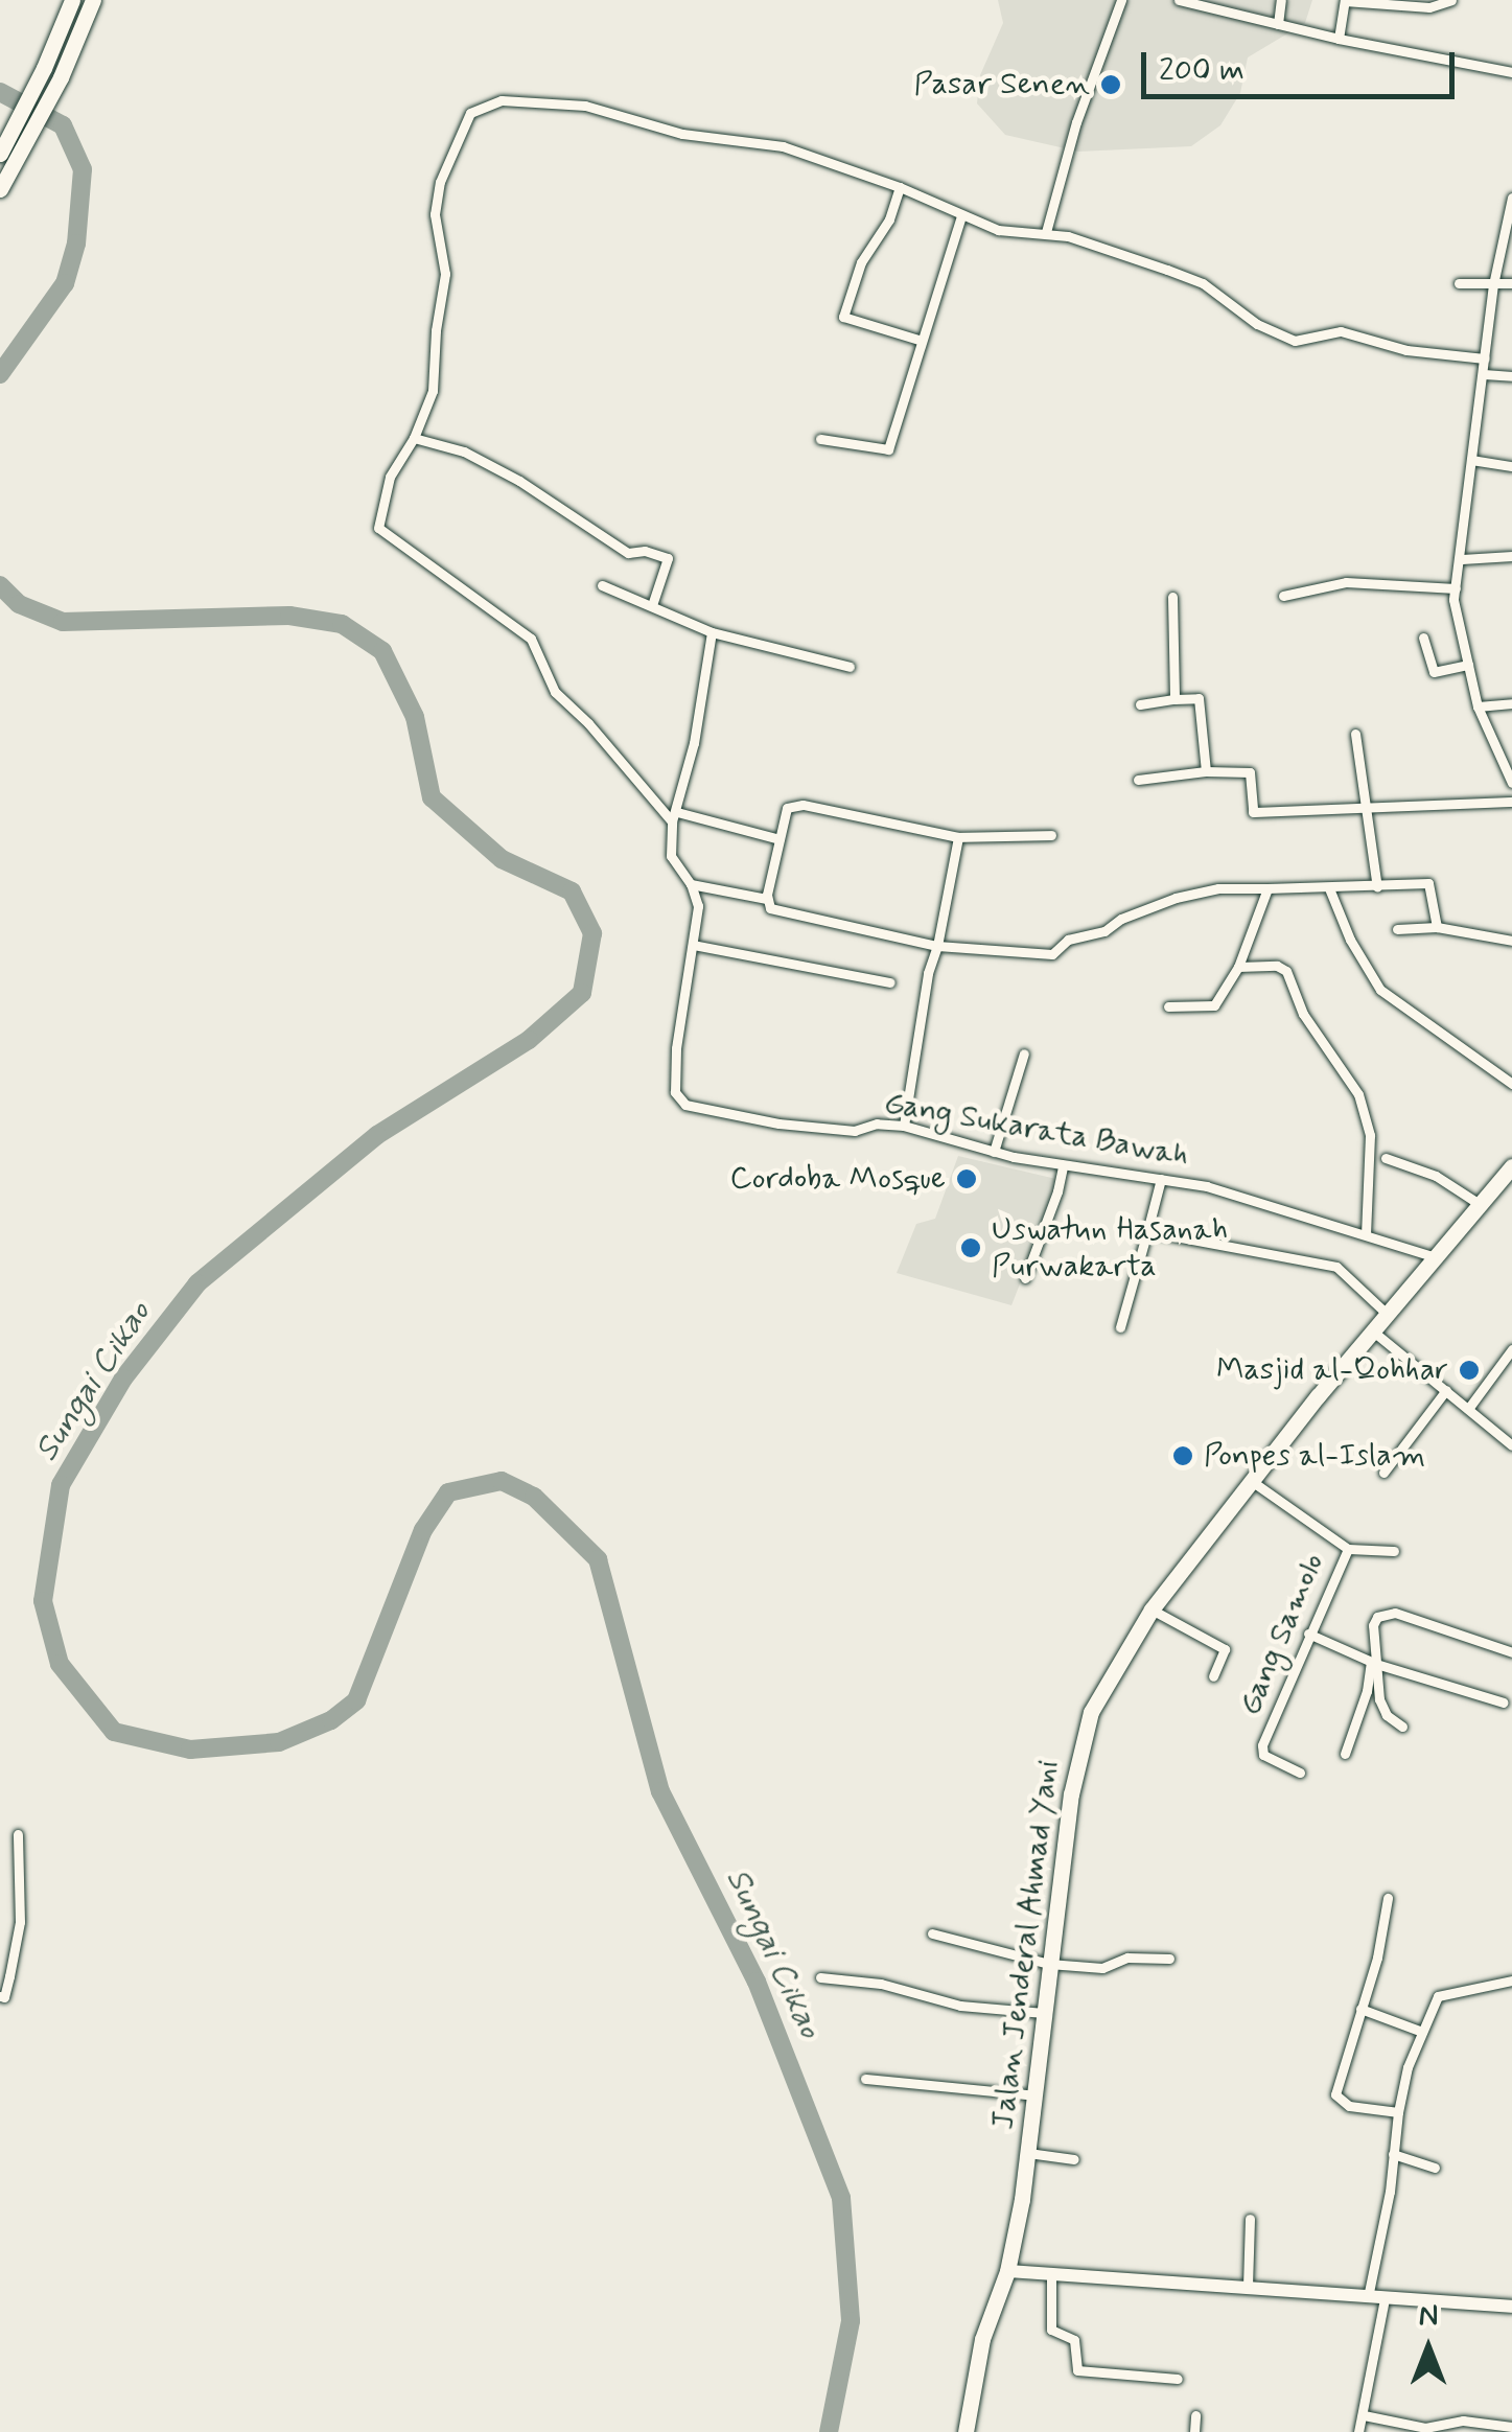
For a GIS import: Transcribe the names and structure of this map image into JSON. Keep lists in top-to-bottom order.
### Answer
{
  "streets": {
    "highway": ["Jalan Jenderal Ahmad Yani"],
    "street": ["Gang Sukarata Bawah", "Gang Samolo"]
  },
  "crossings": [
    ["Gang Sukarata Bawah", "Jalan Jenderal Ahmad Yani"],
    ["Gang Samolo", "Jalan Jenderal Ahmad Yani"]
  ],
  "water": ["Sungai Cikao"],
  "places": [
    "Pasar Senen",
    "Cordoba Mosque",
    "Uswatun Hasanah Purwakarta",
    "Masjid al-Qohhar",
    "Ponpes al-Islam"
  ],
  "scale_bar": "200 m",
  "north": "top"
}
